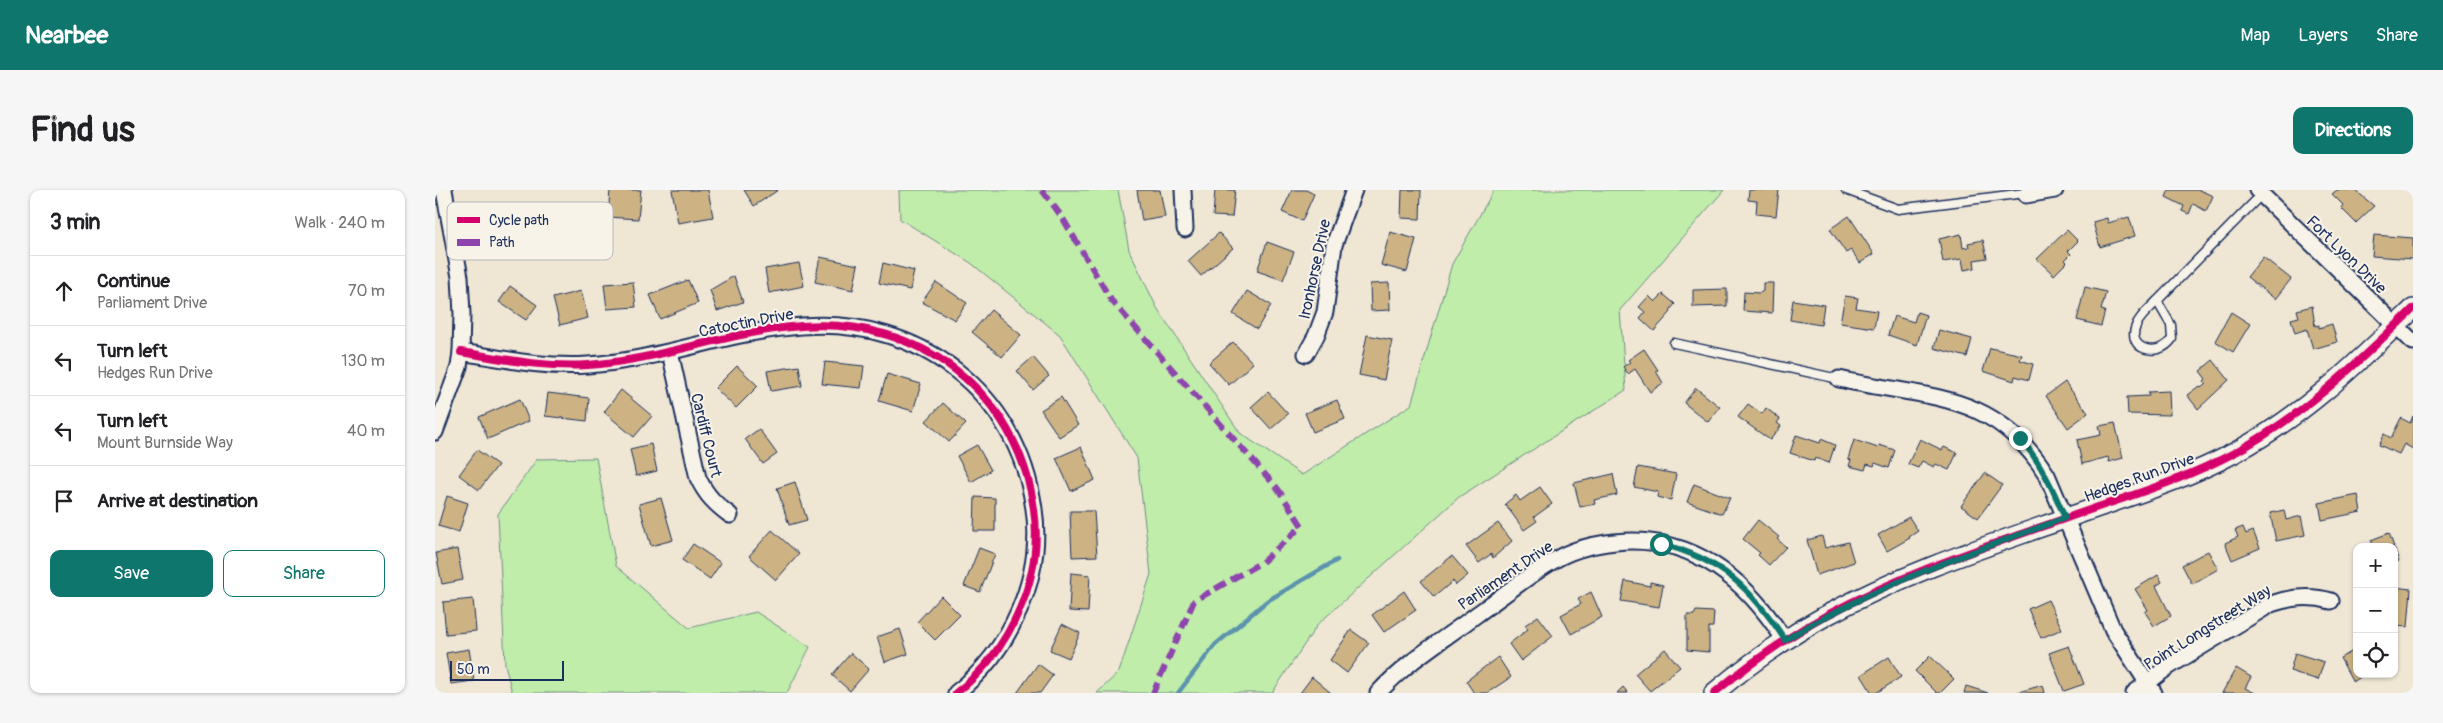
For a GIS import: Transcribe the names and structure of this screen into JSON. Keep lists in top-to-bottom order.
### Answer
{
  "streets": {
    "street": [
      "Fort Lyon Drive",
      "Ironhorse Drive",
      "Catoctin Drive",
      "Cardiff Court",
      "Hedges Run Drive",
      "Parliament Drive",
      "Point Longstreet Way"
    ]
  },
  "crossings": [
    ["Fort Lyon Drive", "Hedges Run Drive"],
    ["Catoctin Drive", "Cardiff Court"],
    ["Hedges Run Drive", "Parliament Drive"]
  ],
  "legend": ["Cycle path", "Path"],
  "scale_bar": "50 m",
  "page": {
    "header": "Nearbee",
    "nav": ["Map", "Layers", "Share"],
    "buttons": [
      "Directions",
      ["Save", "Share"]
    ],
    "title": "Find us",
    "heading": ["3 min", "Walk · 240 m"],
    "list": [
      ["Continue", "Parliament Drive", "70 m"],
      ["Turn left", "Hedges Run Drive", "130 m"],
      ["Turn left", "Mount Burnside Way", "40 m"],
      "Arrive at destination"
    ],
    "map_buttons": ["+", "−"],
    "scale": "50 m"
  }
}
